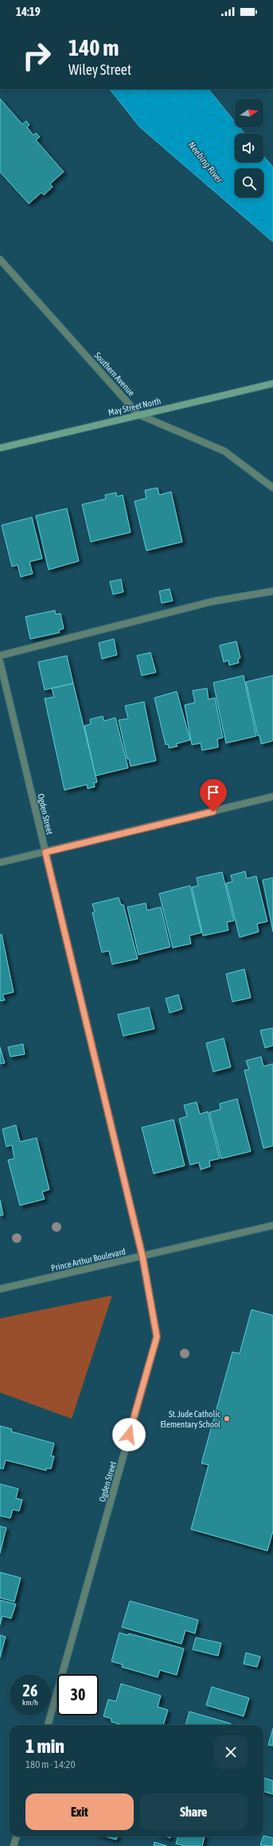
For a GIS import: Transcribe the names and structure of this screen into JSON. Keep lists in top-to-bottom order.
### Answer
{
  "streets": {
    "main road": ["May Street North"],
    "street": ["Southern Avenue", "Ogden Street", "Prince Arthur Boulevard"]
  },
  "crossings": [
    ["Southern Avenue", "May Street North"],
    ["Ogden Street", "Prince Arthur Boulevard"]
  ],
  "water": ["Neebing River"],
  "places": ["St. Jude Catholic Elementary School"],
  "north": "right",
  "page": {
    "status": "14:19",
    "turn": ["140 m", "Wiley Street"],
    "speed": "26 km/h",
    "limit": "30",
    "heading": ["1 min", "180 m · 14:20"],
    "buttons": ["Exit", "Share"]
  }
}
